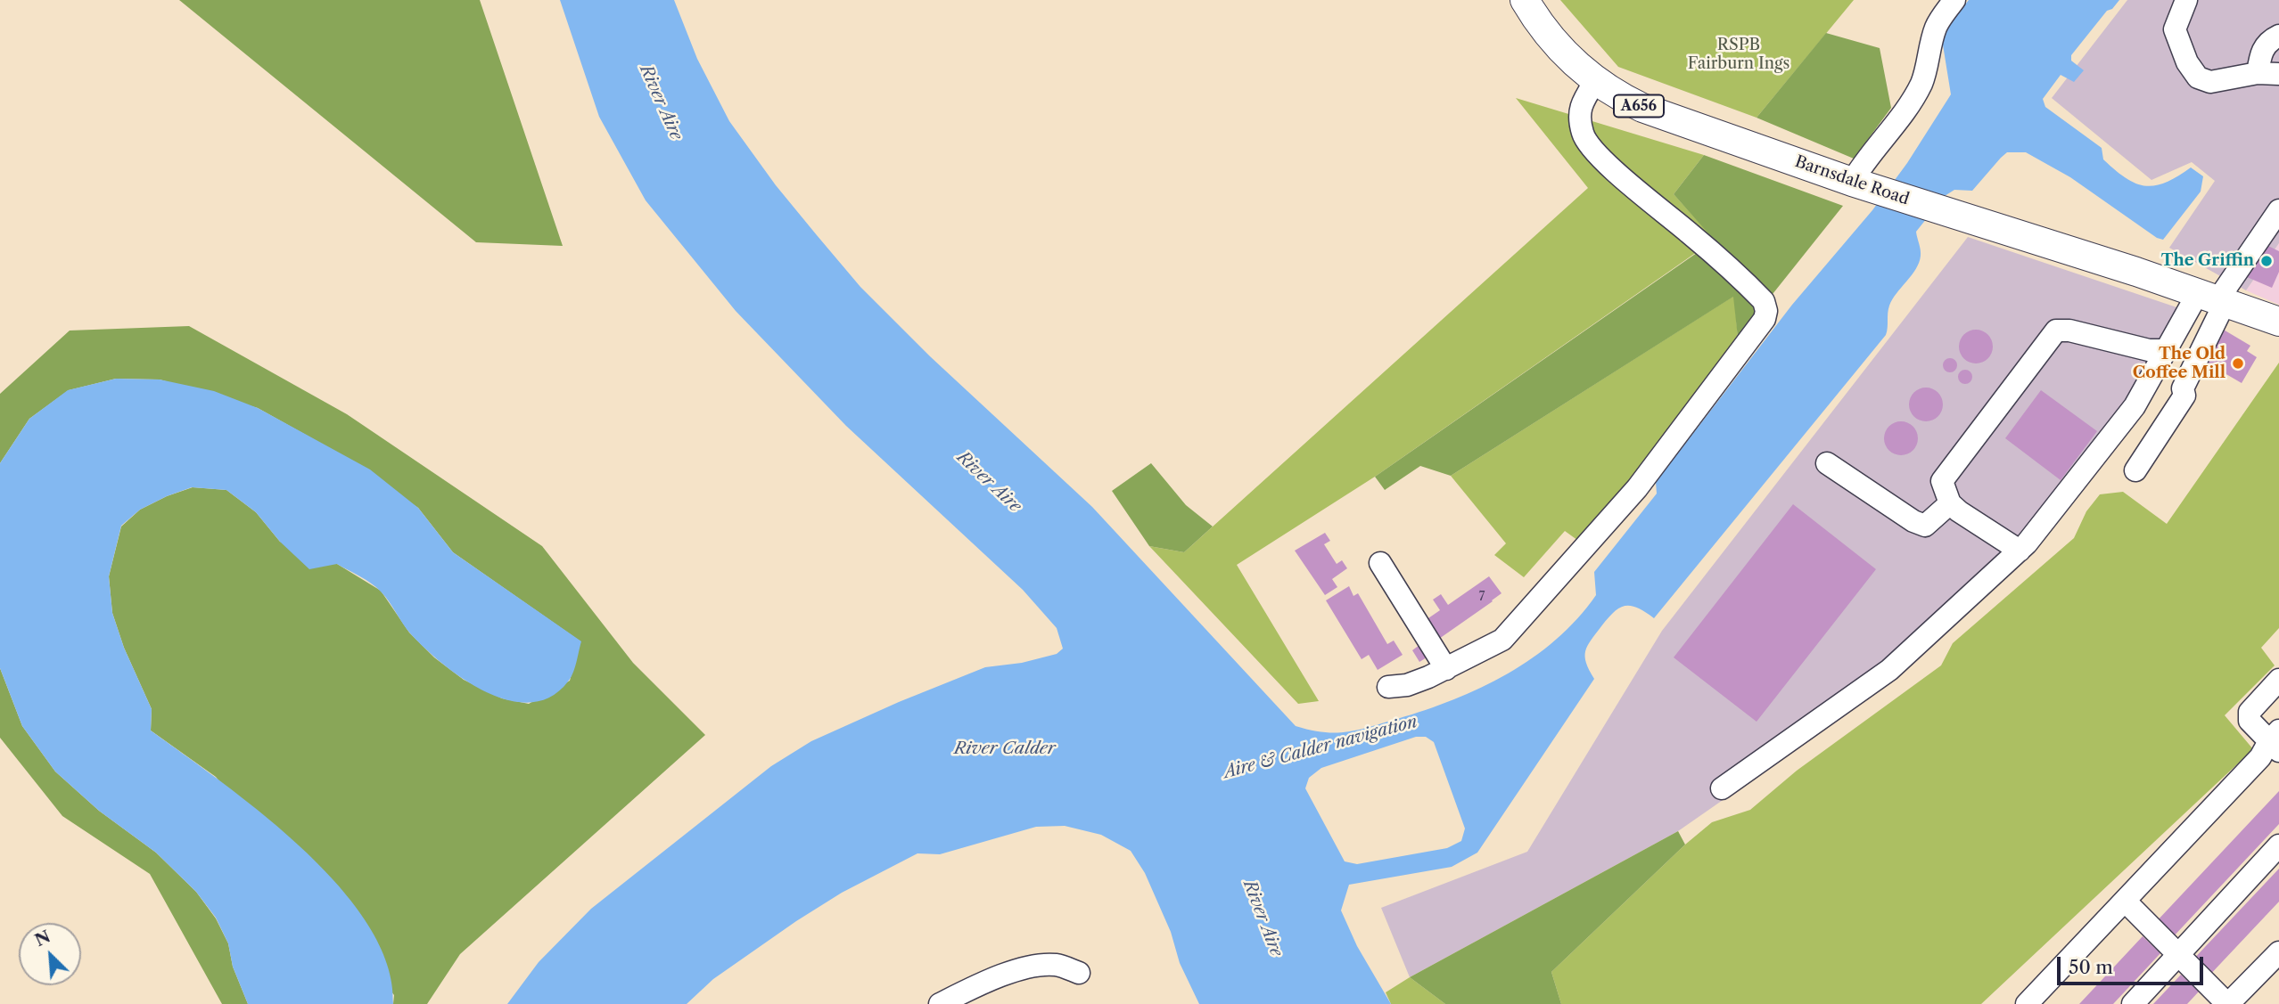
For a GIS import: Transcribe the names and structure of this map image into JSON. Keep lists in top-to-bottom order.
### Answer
{
  "streets": {
    "main road": ["A656", "Barnsdale Road"]
  },
  "crossings": [
    ["A656", "Barnsdale Road"]
  ],
  "water": ["River Aire", "Aire & Calder navigation", "River Calder"],
  "parks": ["RSPB Fairburn Ings"],
  "places": ["The Griffin", "The Old Coffee Mill"],
  "house_numbers": ["7"],
  "scale_bar": "50 m",
  "north": "top left"
}
